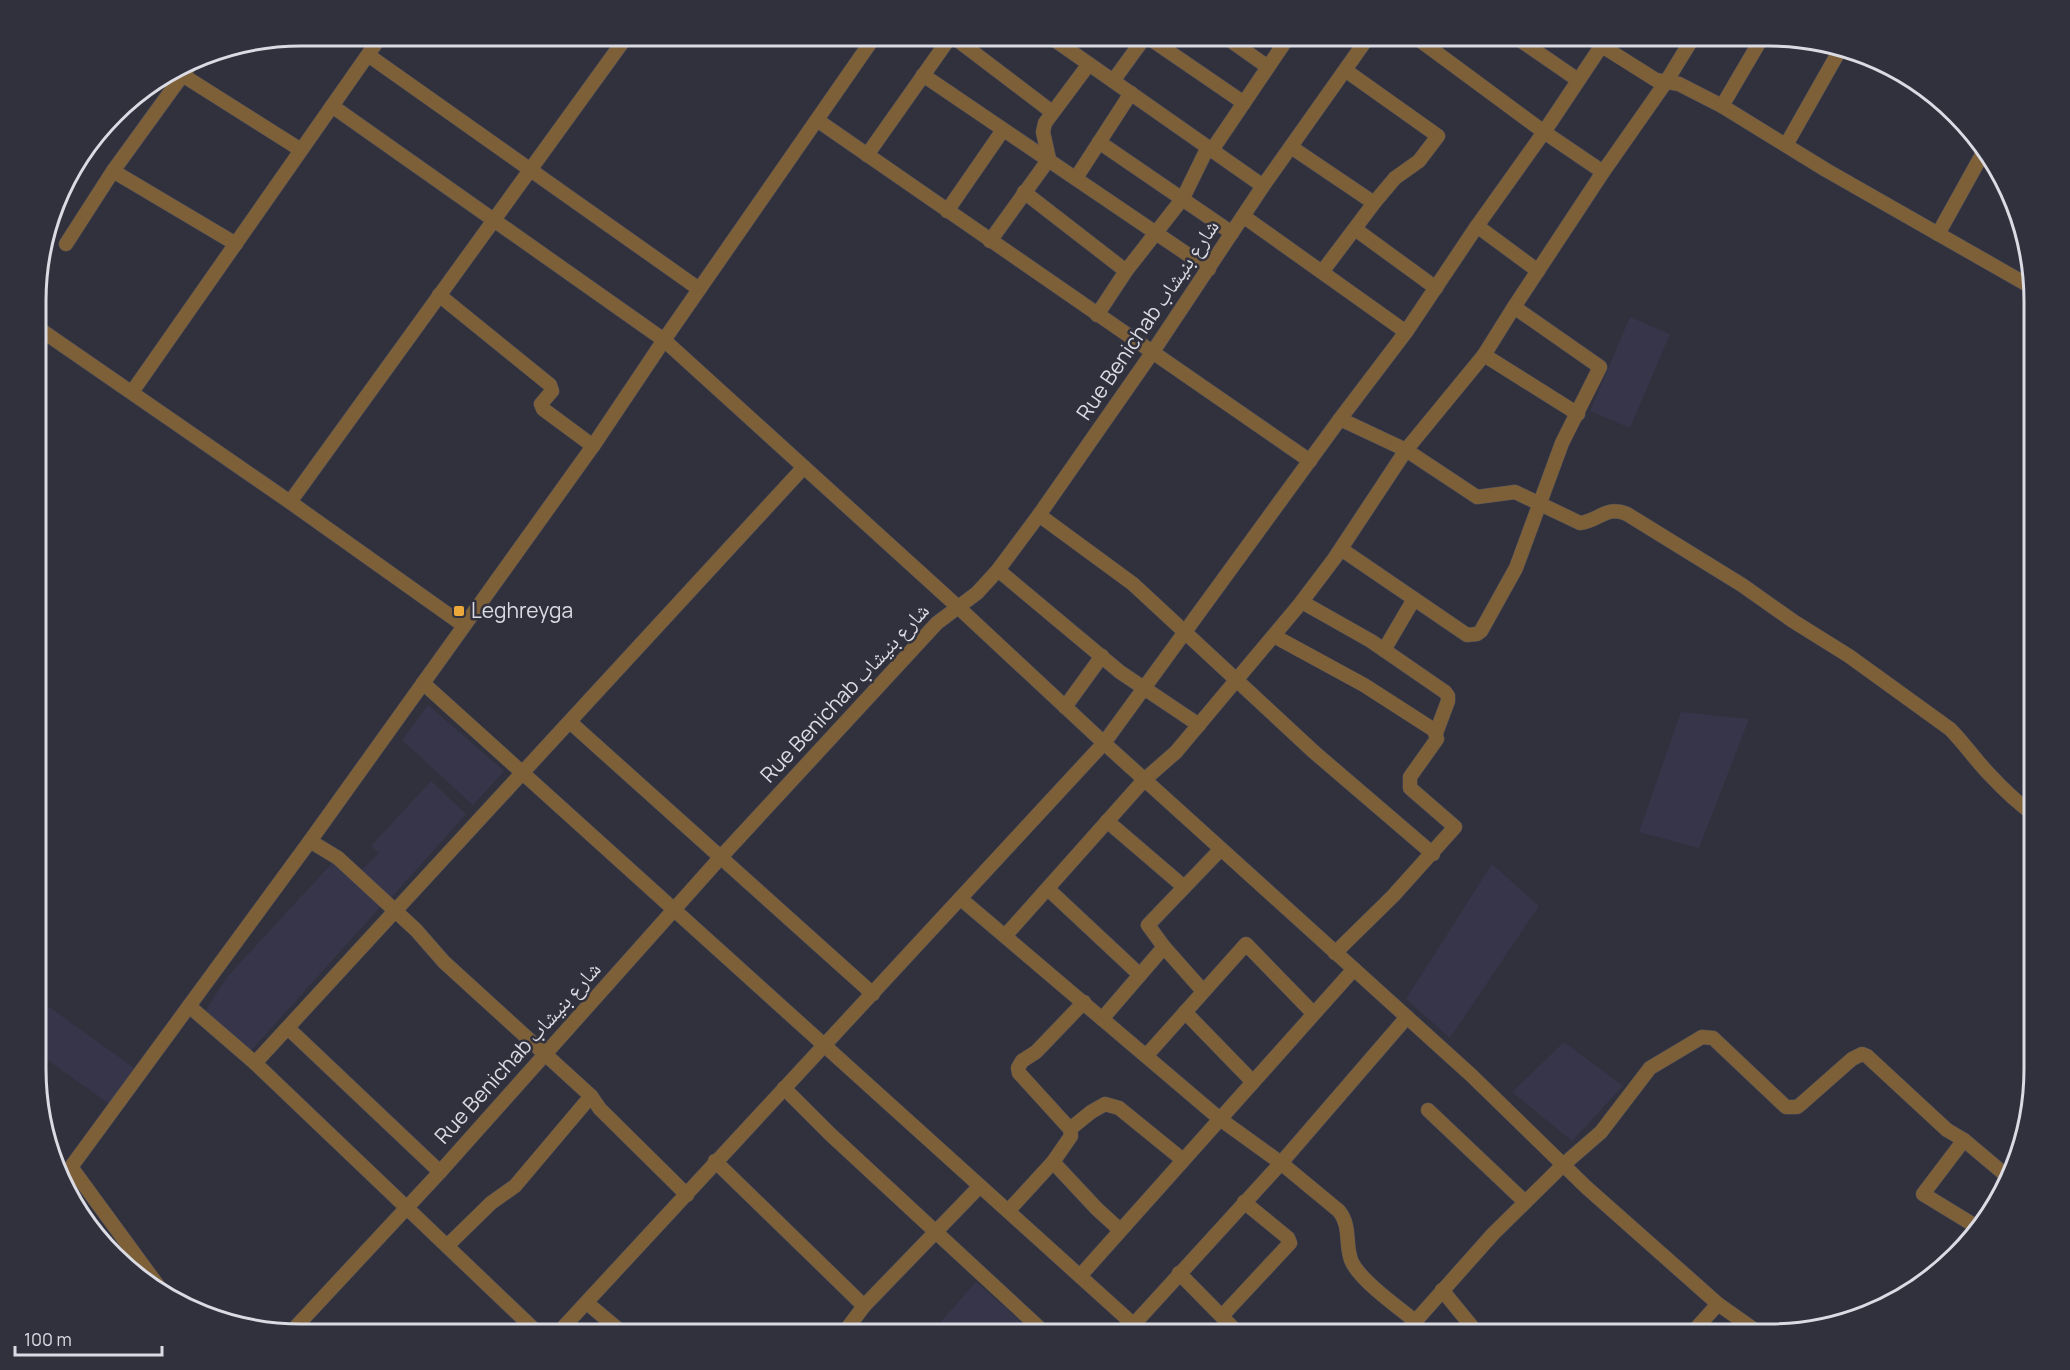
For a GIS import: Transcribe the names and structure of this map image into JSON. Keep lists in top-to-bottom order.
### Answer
{
  "streets": {
    "street": ["Rue Benichab شارع بنيشاب"]
  },
  "places": {
    "transit": ["Leghreyga"]
  },
  "scale_bar": "100 m"
}
